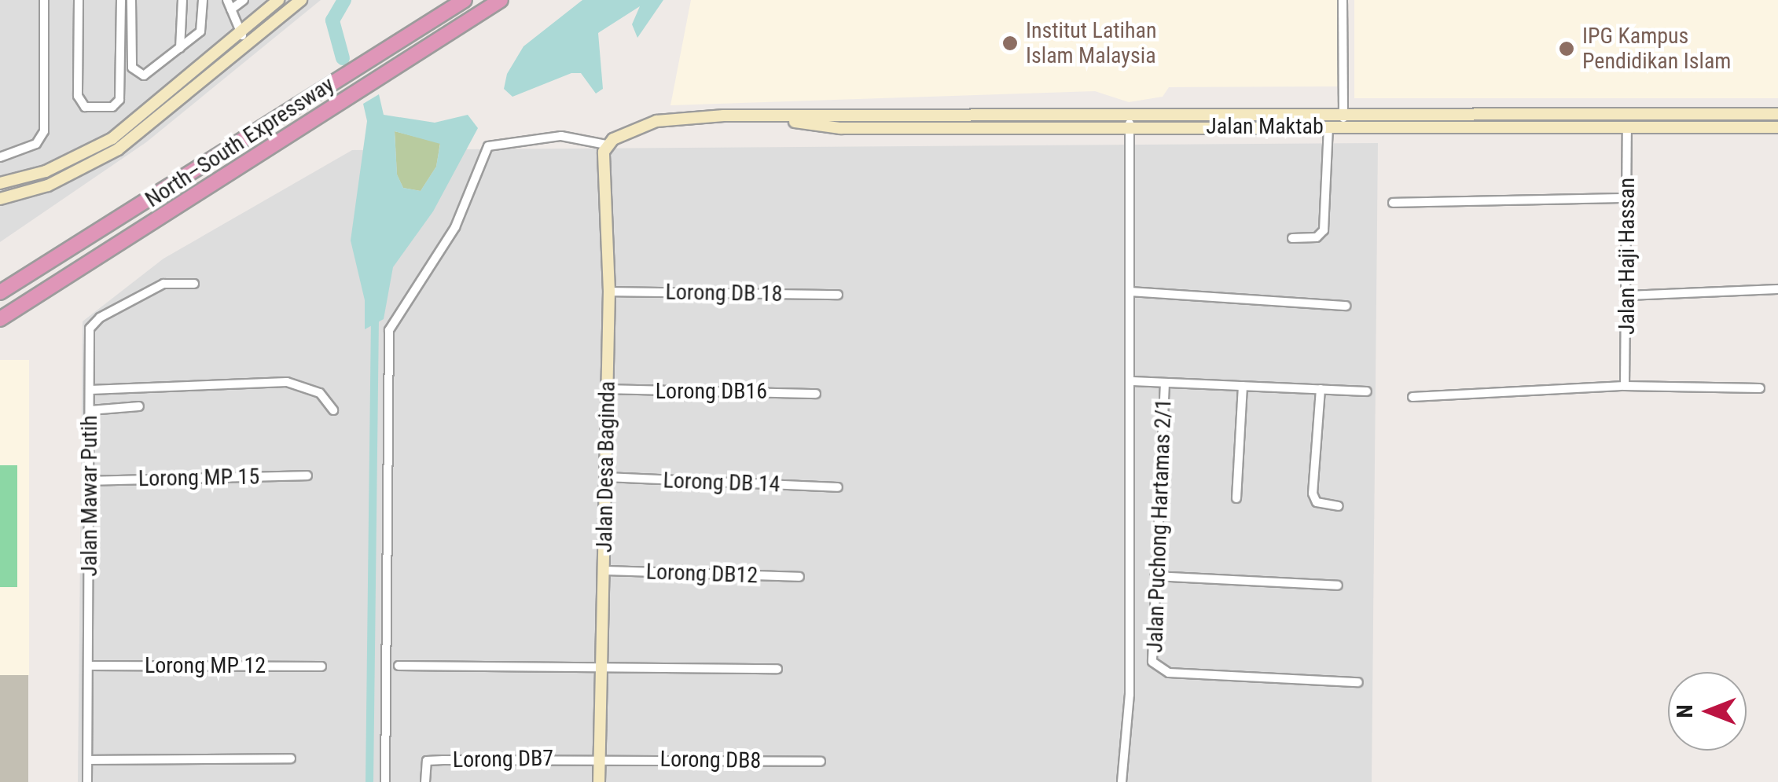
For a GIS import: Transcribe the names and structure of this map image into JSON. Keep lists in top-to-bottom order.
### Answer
{
  "streets": {
    "highway": ["North–South Expressway"],
    "street": [
      "Jalan Maktab",
      "Jalan Haji Hassan",
      "Lorong DB 18",
      "Lorong DB16",
      "Jalan Desa Baginda",
      "Lorong MP 15",
      "Lorong DB 14",
      "Jalan Mawar Putih",
      "Jalan Puchong Hartamas 2/1",
      "Lorong DB12",
      "Lorong MP 12",
      "Lorong DB7",
      "Lorong DB8"
    ]
  },
  "crossings": [
    ["Jalan Maktab", "Jalan Haji Hassan"],
    ["Jalan Maktab", "Jalan Desa Baginda"],
    ["Lorong DB 18", "Jalan Desa Baginda"],
    ["Lorong DB16", "Jalan Desa Baginda"],
    ["Jalan Desa Baginda", "Lorong DB 14"],
    ["Jalan Desa Baginda", "Lorong DB12"],
    ["Jalan Desa Baginda", "Lorong DB7"],
    ["Jalan Desa Baginda", "Lorong DB8"],
    ["Lorong MP 15", "Jalan Mawar Putih"],
    ["Jalan Mawar Putih", "Lorong MP 12"],
    ["Lorong DB7", "Lorong DB8"]
  ],
  "places": ["Institut Latihan Islam Malaysia", "IPG Kampus Pendidikan Islam"],
  "north": "left"
}
